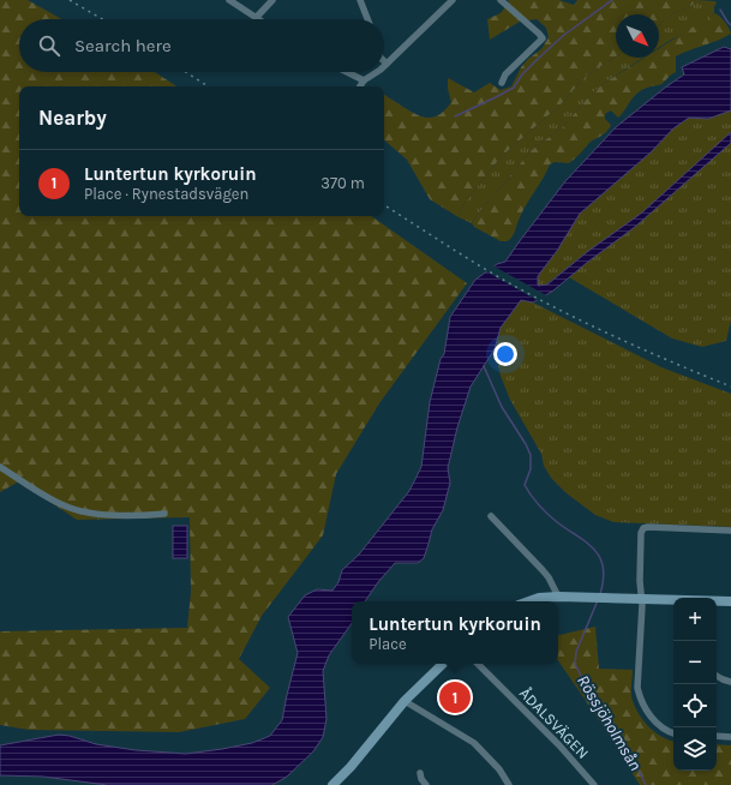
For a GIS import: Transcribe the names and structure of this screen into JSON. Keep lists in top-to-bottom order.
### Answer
{
  "streets": {
    "street": ["ÅDALSVÄGEN"]
  },
  "water": ["Rössjöholmsån"],
  "north": "bottom right",
  "page": {
    "search": "Search here",
    "heading": "Nearby",
    "list": [
      {
        "mark": "1",
        "name": "Luntertun kyrkoruin",
        "note": "Place · Rynestadsvägen",
        "value": "370 m"
      }
    ],
    "map_buttons": ["+", "−"],
    "popup": ["Luntertun kyrkoruin", "Place"],
    "pins": "1"
  }
}
